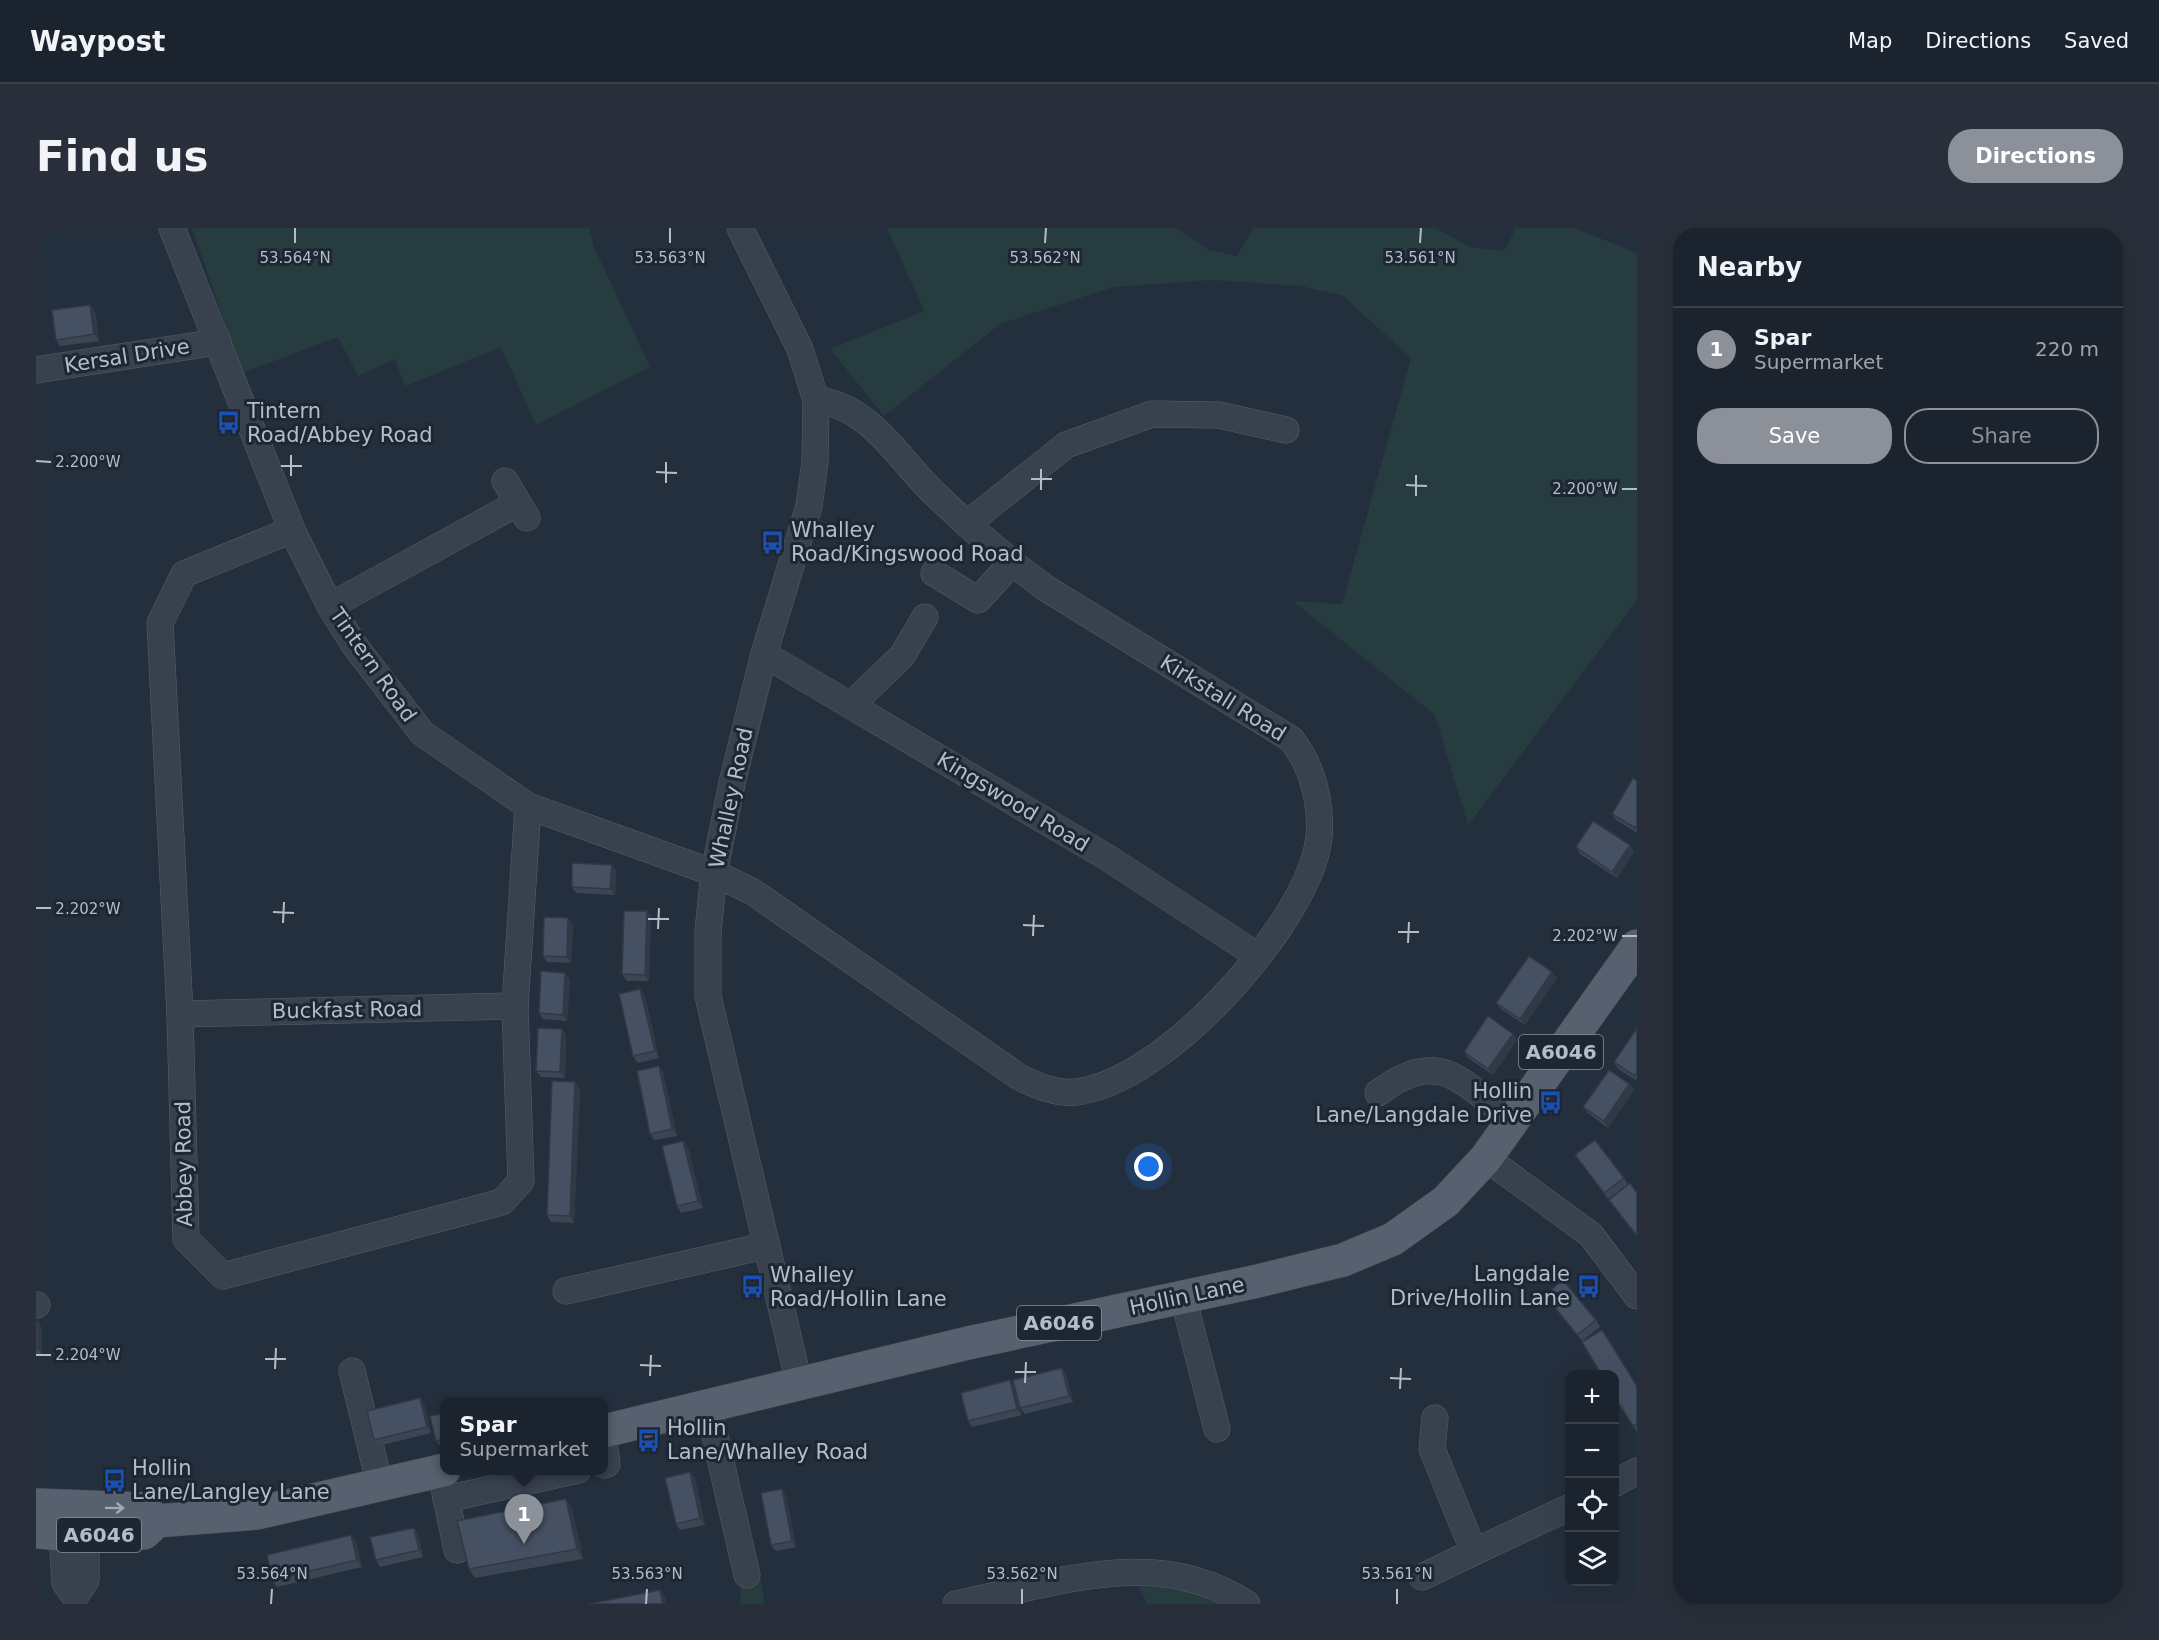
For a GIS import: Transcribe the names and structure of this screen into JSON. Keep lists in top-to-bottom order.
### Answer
{
  "streets": {
    "main road": ["A6046", "Hollin Lane"],
    "street": [
      "Kersal Drive",
      "Tintern Road",
      "Kirkstall Road",
      "Whalley Road",
      "Kingswood Road",
      "Buckfast Road",
      "Abbey Road"
    ]
  },
  "crossings": [
    ["Kersal Drive", "Tintern Road"],
    ["Tintern Road", "Kirkstall Road"],
    ["Tintern Road", "Whalley Road"],
    ["Tintern Road", "Abbey Road"],
    ["Kirkstall Road", "Whalley Road"],
    ["Kirkstall Road", "Kingswood Road"],
    ["Whalley Road", "Kingswood Road"],
    ["Whalley Road", "Hollin Lane"],
    ["Buckfast Road", "Abbey Road"]
  ],
  "places": {
    "bus stop": [
      "Tintern Road/Abbey Road",
      "Whalley Road/Kingswood Road",
      "Hollin Lane/Langdale Drive",
      "Langdale Drive/Hollin Lane",
      "Whalley Road/Hollin Lane",
      "Hollin Lane/Whalley Road",
      "Hollin Lane/Langley Lane"
    ]
  },
  "page": {
    "header": "Waypost",
    "nav": ["Map", "Directions", "Saved"],
    "buttons": [
      "Directions",
      ["Save", "Share"]
    ],
    "title": "Find us",
    "heading": "Nearby",
    "list": [
      {
        "mark": "1",
        "name": "Spar",
        "note": "Supermarket",
        "value": "220 m"
      }
    ],
    "map_buttons": ["+", "−"],
    "popup": ["Spar", "Supermarket"],
    "pins": "1"
  },
  "coordinates": [
    "53.564°N",
    "53.563°N",
    "53.562°N",
    "53.561°N",
    "2.200°W",
    "2.202°W",
    "2.204°W"
  ]
}
